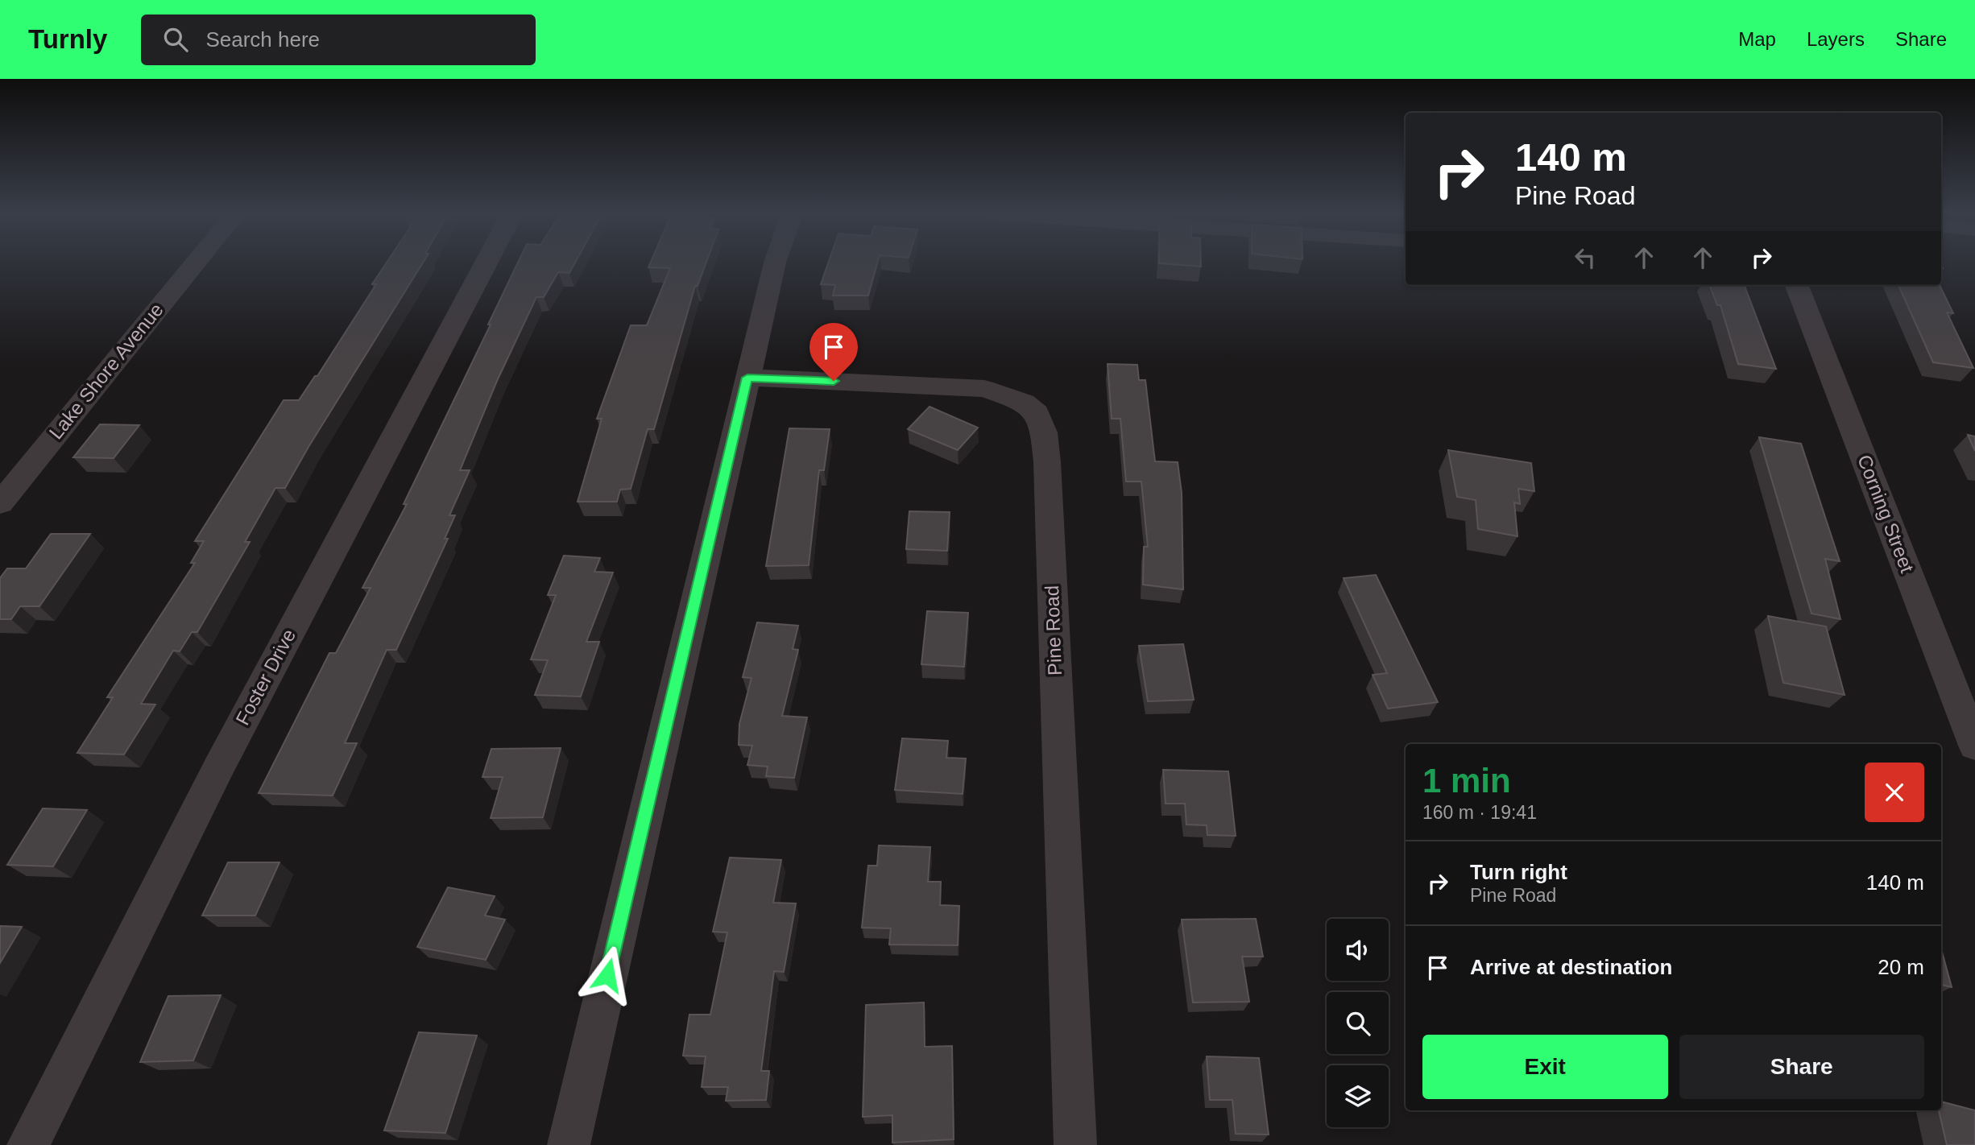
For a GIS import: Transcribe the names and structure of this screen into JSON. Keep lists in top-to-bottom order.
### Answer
{
  "streets": {
    "street": [
      "Lake Shore Avenue",
      "Corning Street",
      "Pine Road",
      "Foster Drive"
    ]
  },
  "page": {
    "header": "Turnly",
    "search": "Search here",
    "nav": ["Map", "Layers", "Share"],
    "turn": ["140 m", "Pine Road"],
    "heading": ["1 min", "160 m · 19:41"],
    "list": [
      {
        "name": "Turn right",
        "note": "Pine Road",
        "value": "140 m"
      },
      {
        "name": "Arrive at destination",
        "value": "20 m"
      }
    ],
    "buttons": ["Exit", "Share"]
  }
}
